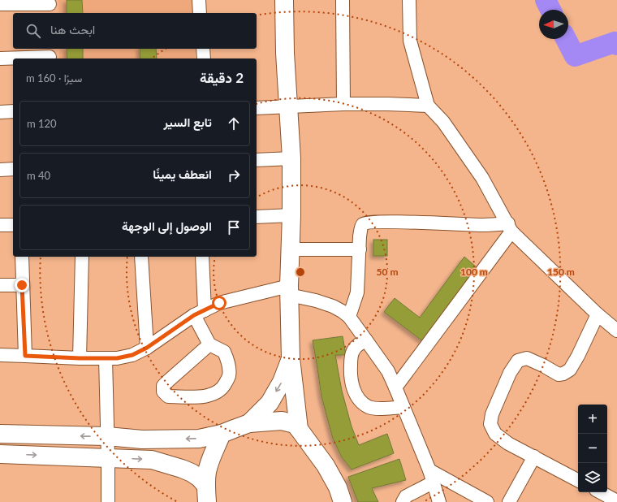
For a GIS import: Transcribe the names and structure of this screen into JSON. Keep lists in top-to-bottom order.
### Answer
{
  "north": "left",
  "page": {
    "search": "ابحث هنا",
    "heading": ["2 دقيقة", "سيرًا · 160 m"],
    "list": [
      ["تابع السير", "120 m"],
      ["انعطف يمينًا", "40 m"],
      "الوصول إلى الوجهة"
    ],
    "map_buttons": ["+", "−"]
  },
  "rings": ["50 m", "100 m", "150 m"]
}
